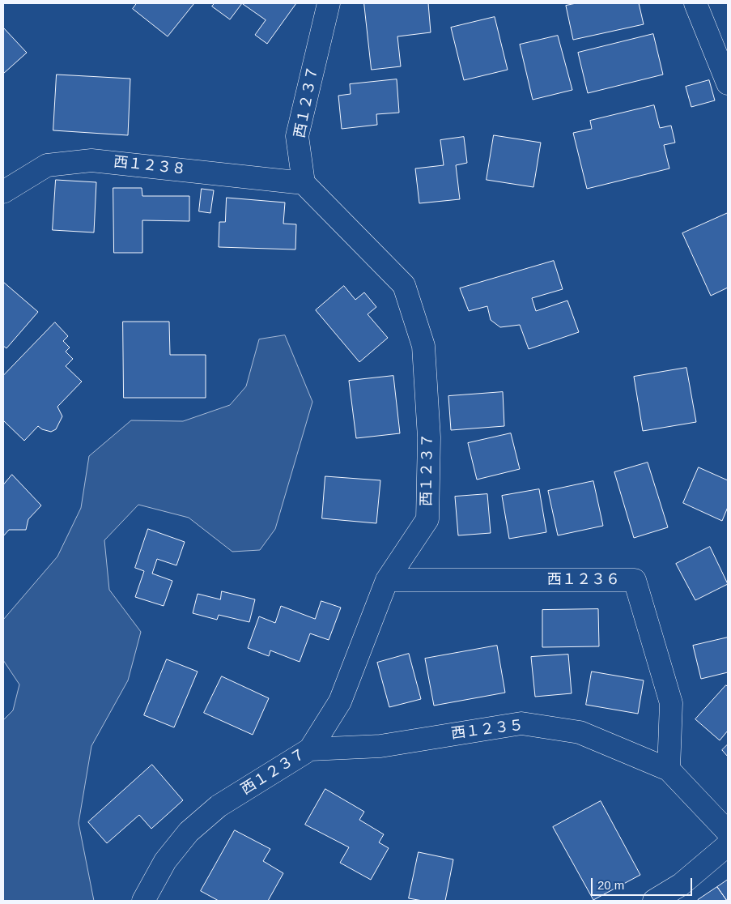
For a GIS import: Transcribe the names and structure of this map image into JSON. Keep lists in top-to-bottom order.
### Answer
{
  "streets": {
    "street": [
      "西１２３７",
      "西１２３８",
      "西１２３６",
      "西１２３５"
    ]
  },
  "crossings": [
    ["西１２３７", "西１２３８"],
    ["西１２３７", "西１２３６"],
    ["西１２３７", "西１２３５"],
    ["西１２３６", "西１２３５"]
  ],
  "scale_bar": "20 m"
}
